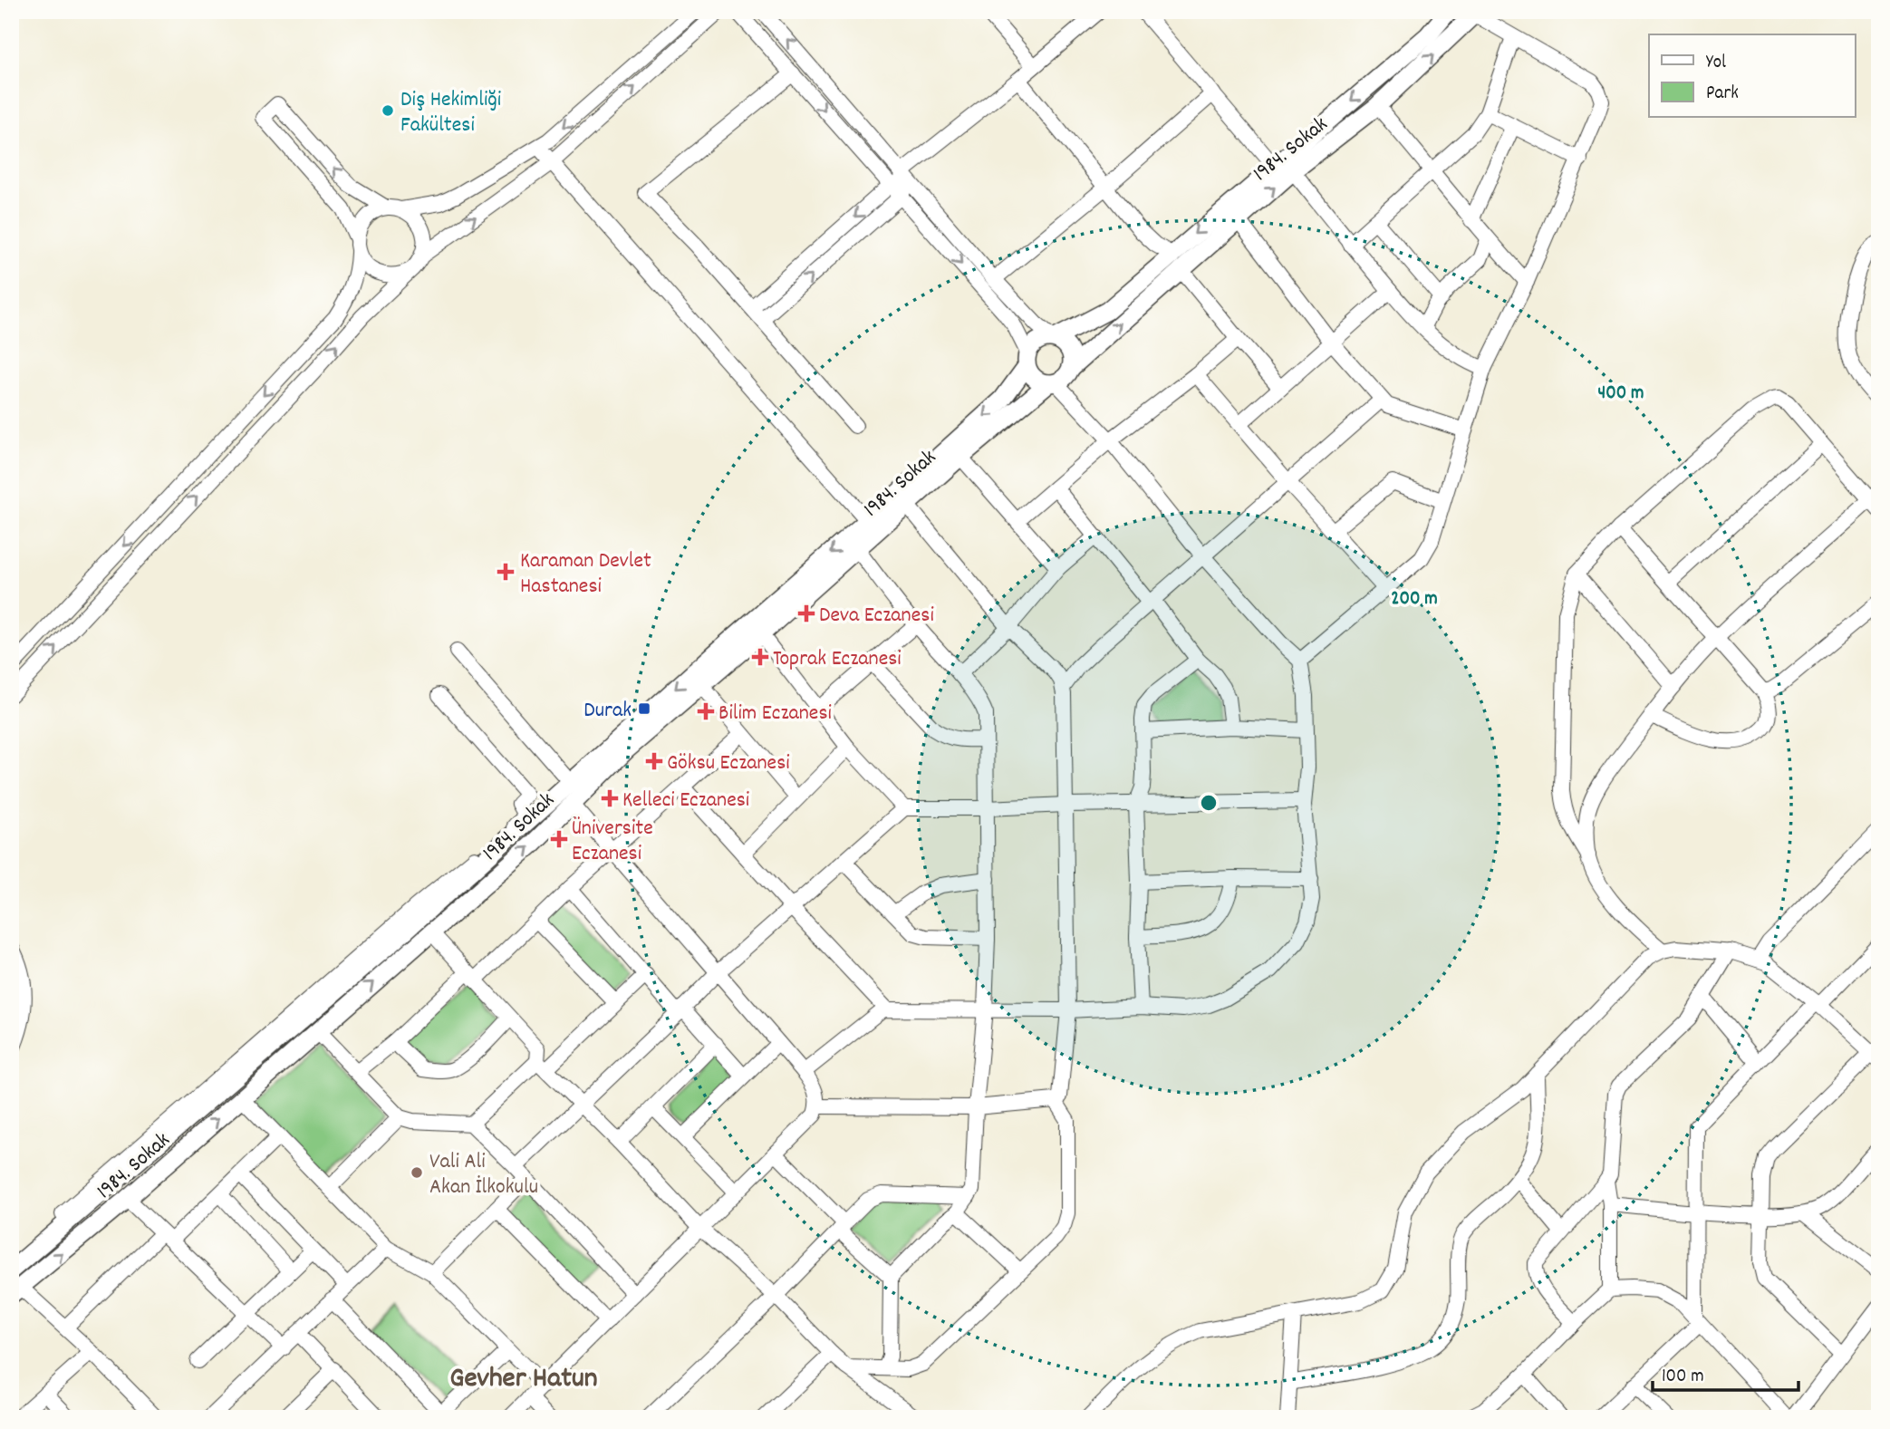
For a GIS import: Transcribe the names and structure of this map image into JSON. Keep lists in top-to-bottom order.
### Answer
{
  "streets": {
    "main road": ["1984. Sokak"]
  },
  "districts": ["Gevher Hatun"],
  "places": {
    "other": ["Diş Hekimliği Fakültesi", "Vali Ali Akan İlkokulu"],
    "health": [
      "Karaman Devlet Hastanesi",
      "Deva Eczanesi",
      "Toprak Eczanesi",
      "Bilim Eczanesi",
      "Göksu Eczanesi",
      "Kelleci Eczanesi",
      "Üniversite Eczanesi"
    ],
    "transit": ["Durak"]
  },
  "legend": ["Yol", "Park"],
  "scale_bar": "100 m",
  "rings": ["400 m", "200 m"]
}
